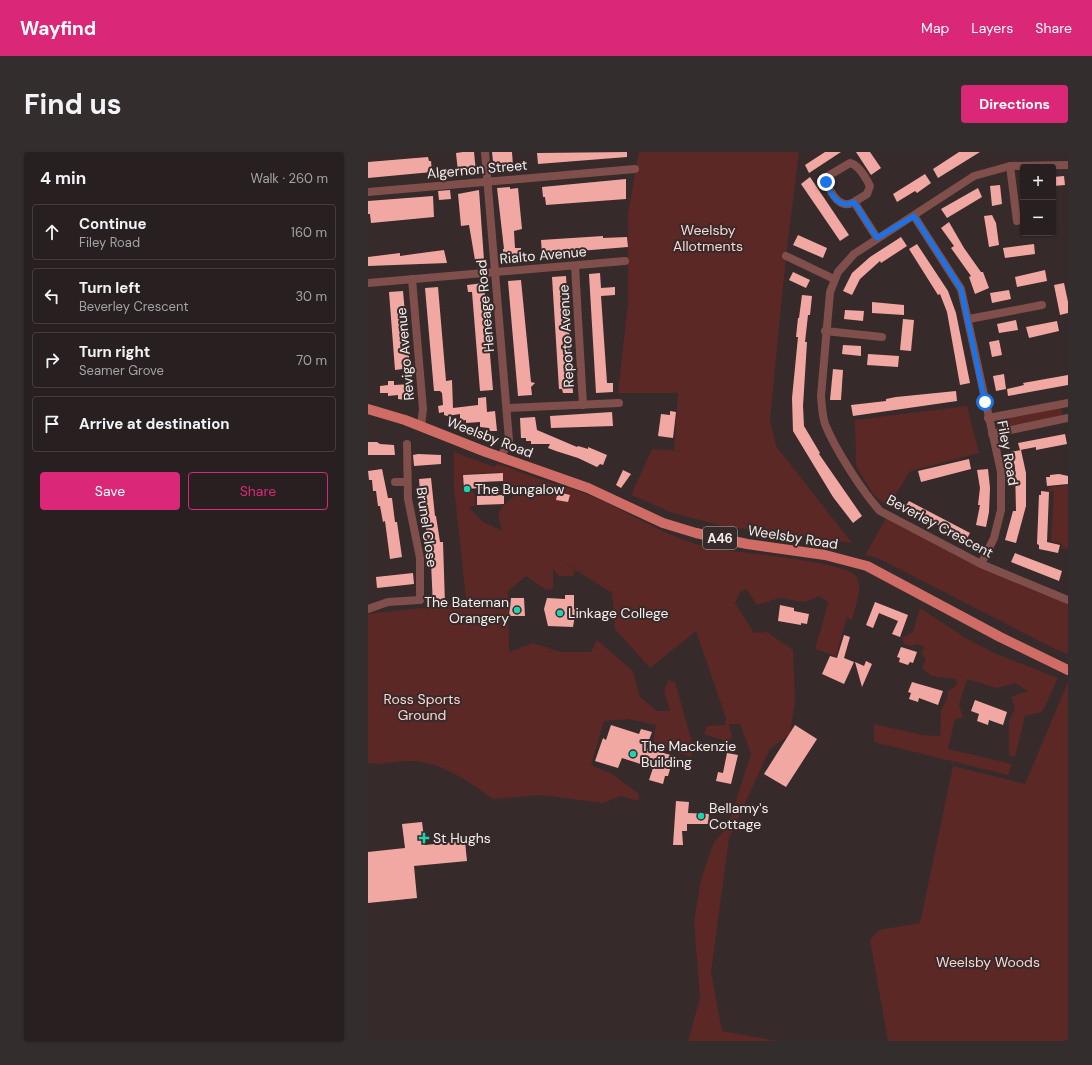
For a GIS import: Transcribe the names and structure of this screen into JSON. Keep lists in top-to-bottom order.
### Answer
{
  "streets": {
    "main road": ["Weelsby Road", "A46"],
    "street": [
      "Algernon Street",
      "Rialto Avenue",
      "Heneage Road",
      "Reporto Avenue",
      "Revigo Avenue",
      "Filey Road",
      "Beverley Crescent",
      "Brunel Close"
    ]
  },
  "crossings": [
    ["Algernon Street", "Heneage Road"],
    ["Rialto Avenue", "Heneage Road"],
    ["Rialto Avenue", "Reporto Avenue"],
    ["Rialto Avenue", "Revigo Avenue"],
    ["Heneage Road", "Weelsby Road"],
    ["Revigo Avenue", "Weelsby Road"],
    ["Filey Road", "Beverley Crescent"]
  ],
  "parks": ["Weelsby Allotments", "Ross Sports Ground", "Weelsby Woods"],
  "places": {
    "other": [
      "The Bungalow",
      "The Bateman Orangery",
      "Linkage College",
      "The Mackenzie Building",
      "Bellamy's Cottage"
    ],
    "health": ["St Hughs"]
  },
  "page": {
    "header": "Wayfind",
    "nav": ["Map", "Layers", "Share"],
    "buttons": [
      "Directions",
      ["Save", "Share"]
    ],
    "title": "Find us",
    "heading": ["4 min", "Walk · 260 m"],
    "map_buttons": ["+", "−"],
    "list": [
      ["Continue", "Filey Road", "160 m"],
      ["Turn left", "Beverley Crescent", "30 m"],
      ["Turn right", "Seamer Grove", "70 m"],
      "Arrive at destination"
    ]
  }
}
